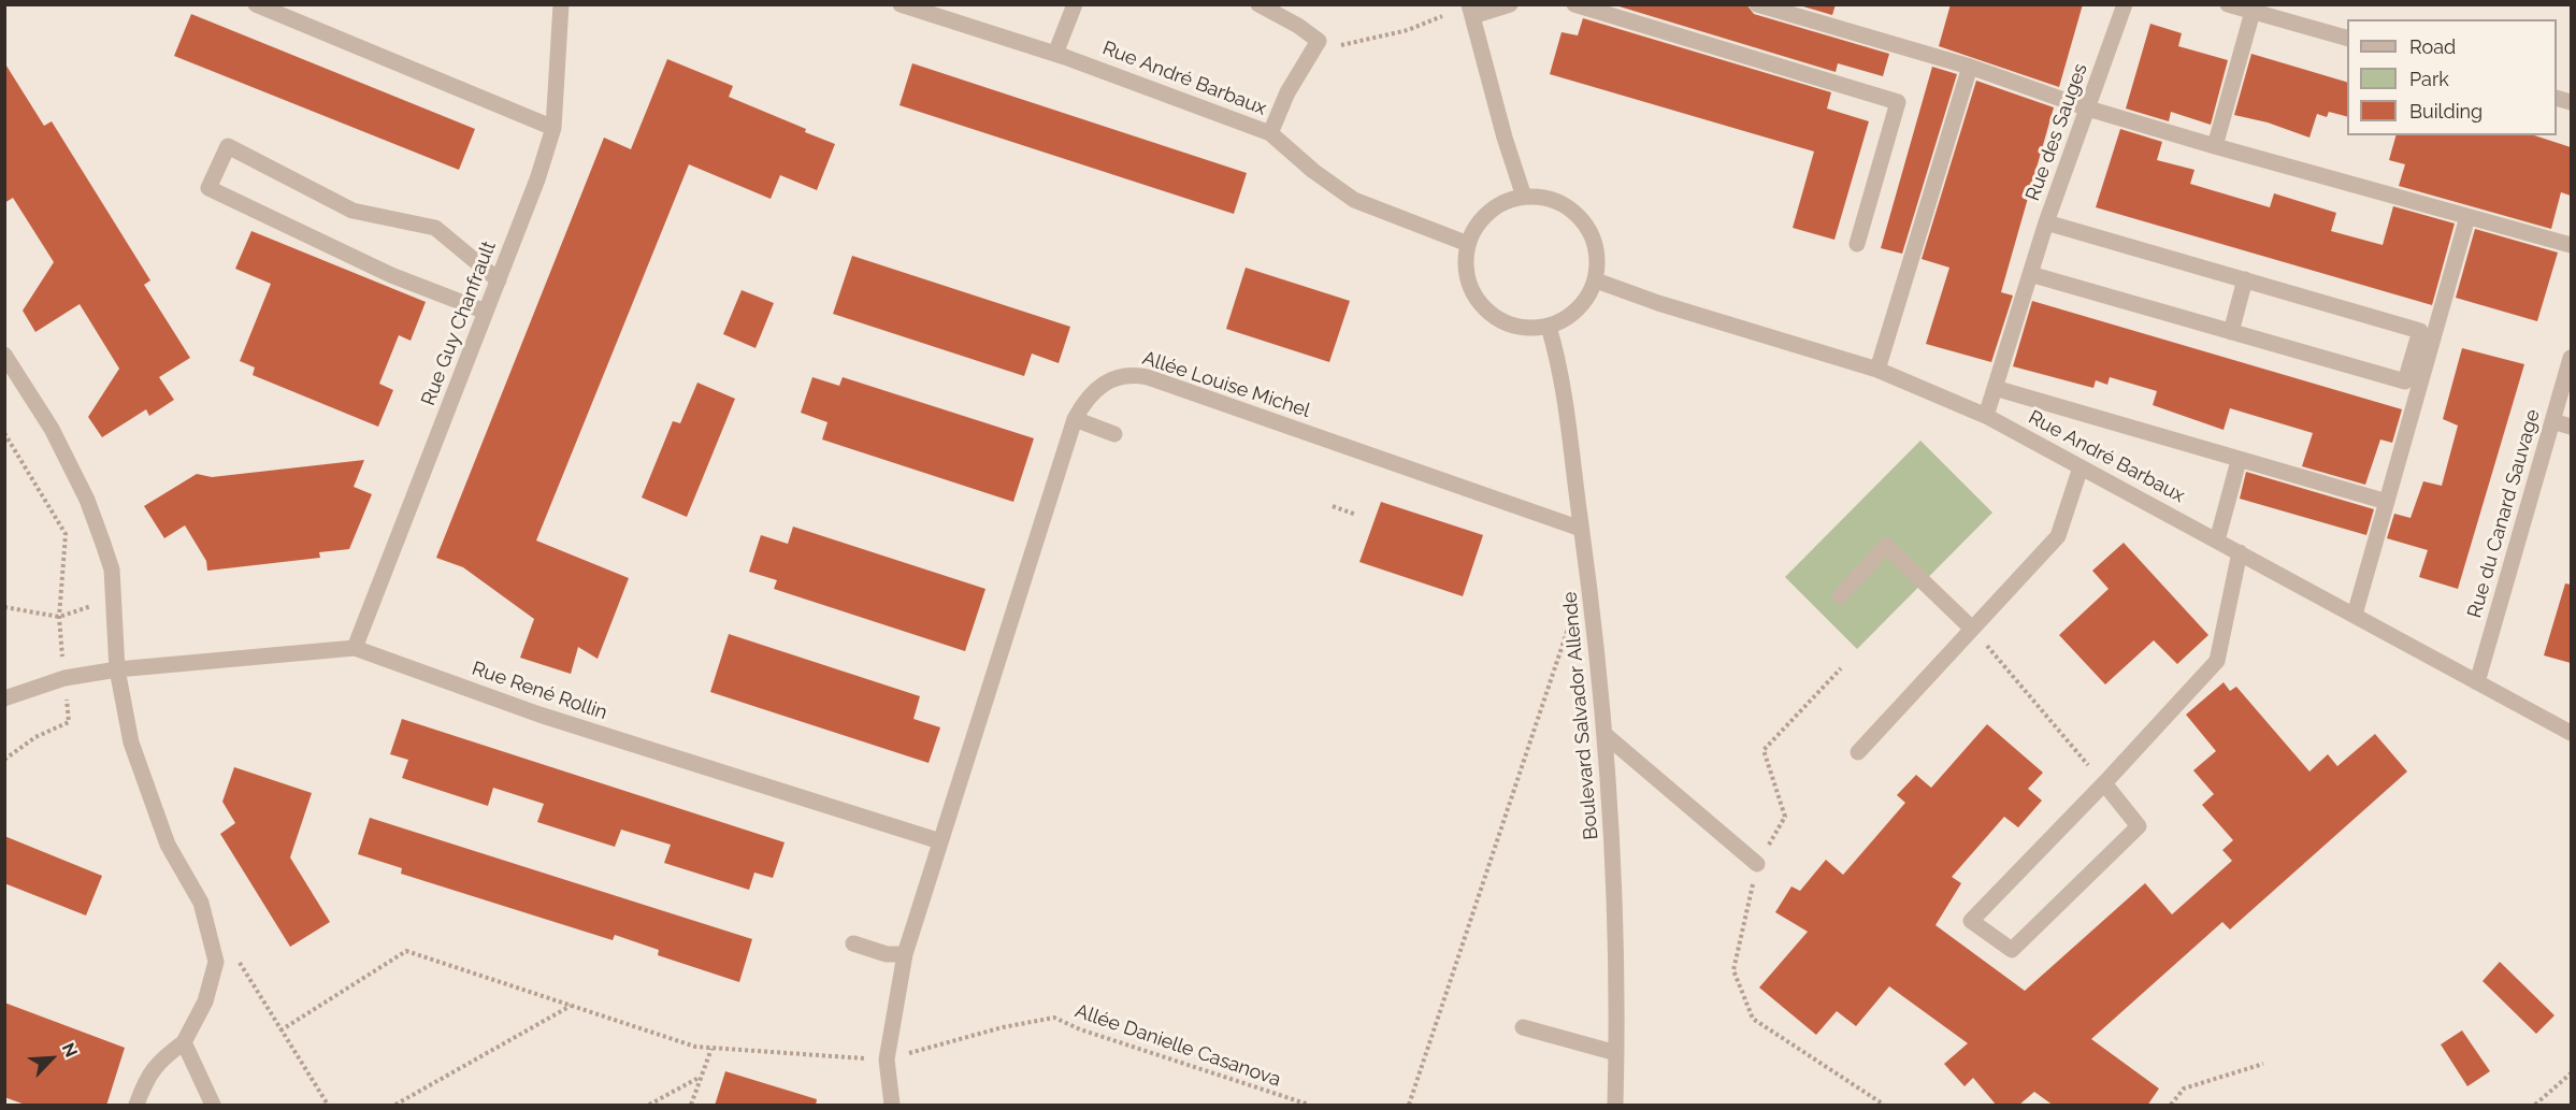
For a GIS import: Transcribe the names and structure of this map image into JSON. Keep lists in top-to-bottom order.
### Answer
{
  "streets": {
    "street": [
      "Rue André Barbaux",
      "Rue des Sauges",
      "Rue Guy Chanfrault",
      "Allée Louise Michel",
      "Rue du Canard Sauvage",
      "Rue René Rollin",
      "Boulevard Salvador Allende"
    ],
    "path": ["Allée Danielle Casanova"]
  },
  "crossings": [
    ["Rue André Barbaux", "Rue des Sauges"],
    ["Rue André Barbaux", "Rue du Canard Sauvage"],
    ["Rue André Barbaux", "Boulevard Salvador Allende"],
    ["Rue Guy Chanfrault", "Rue René Rollin"],
    ["Allée Louise Michel", "Rue René Rollin"],
    ["Allée Louise Michel", "Boulevard Salvador Allende"],
    ["Allée Louise Michel", "Allée Danielle Casanova"]
  ],
  "legend": ["Road", "Park", "Building"],
  "north": "top right"
}
